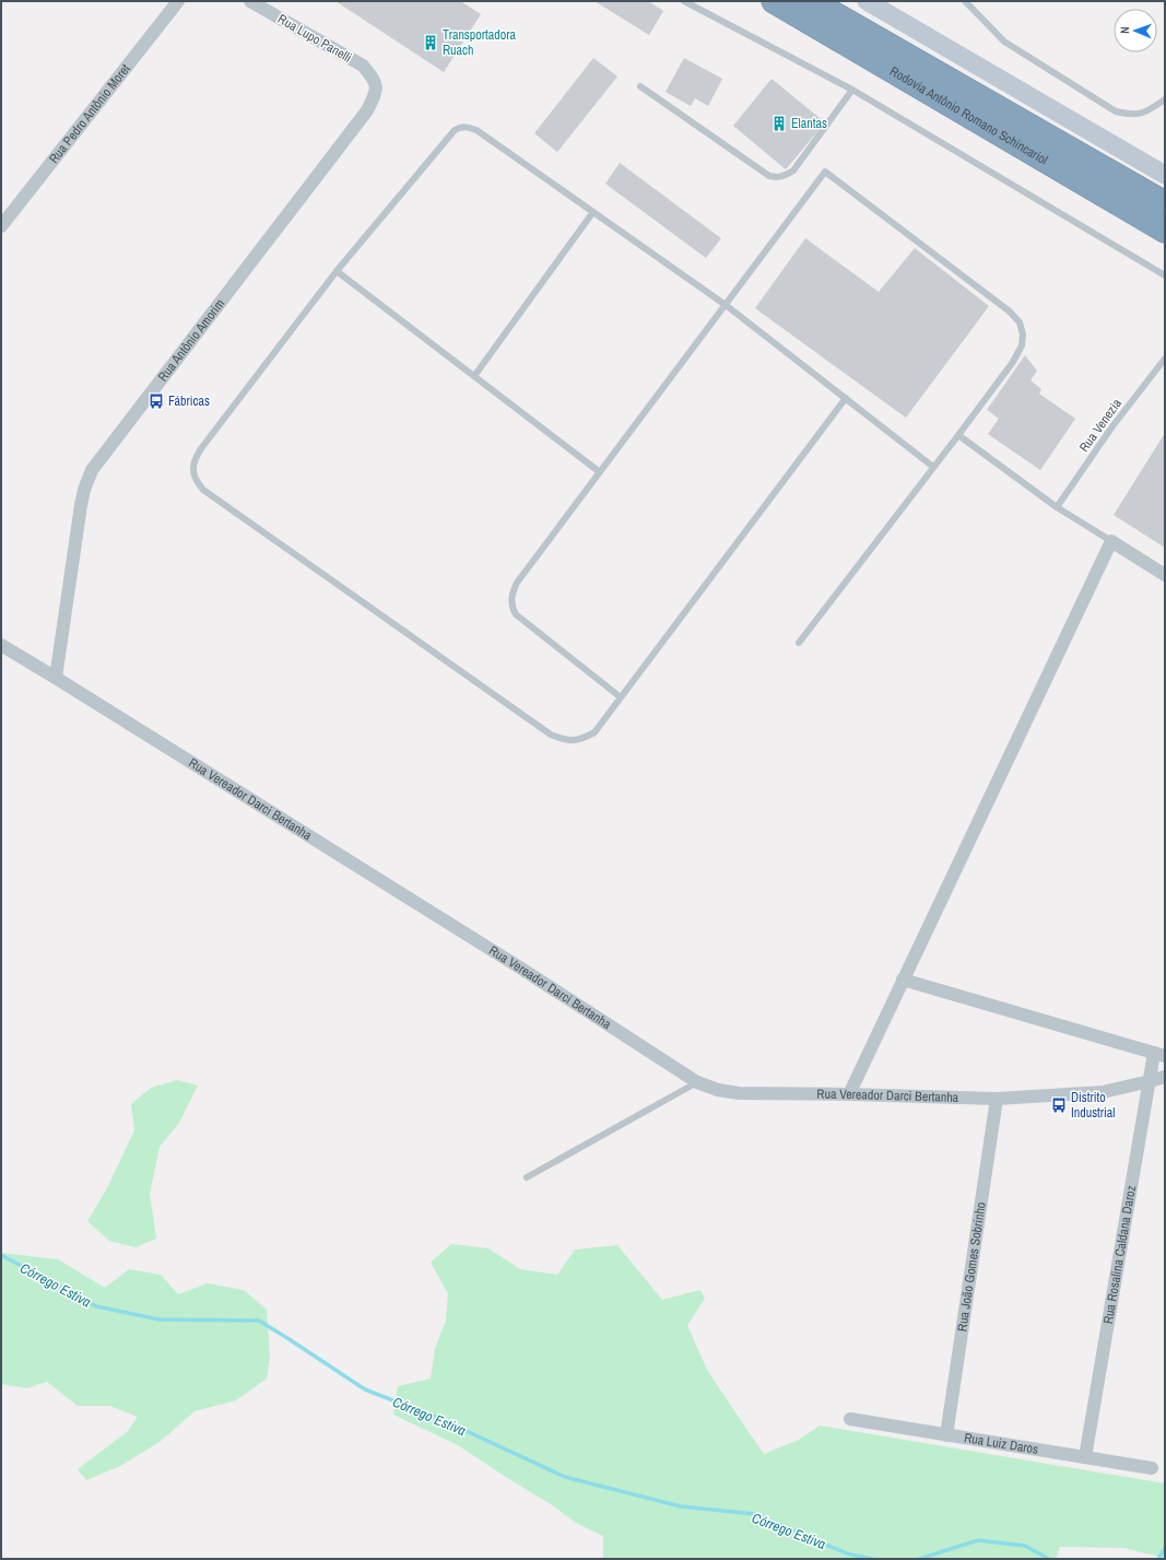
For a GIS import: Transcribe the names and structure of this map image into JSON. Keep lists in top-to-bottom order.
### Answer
{
  "streets": {
    "highway": ["Rodovia Antônio Romano Schincariol"],
    "street": [
      "Rua Lupo Panelli",
      "Rua Pedro Antônio Moret",
      "Rua Antônio Amorim",
      "Rua Vereador Darci Bertanha",
      "Rua Rosalina Caldana Daroz",
      "Rua João Gomes Sobrinho",
      "Rua Luiz Daros"
    ],
    "lane": ["Rua Venezia"]
  },
  "crossings": [
    ["Rua Lupo Panelli", "Rua Antônio Amorim"],
    ["Rua Antônio Amorim", "Rua Vereador Darci Bertanha"],
    ["Rua Vereador Darci Bertanha", "Rua Rosalina Caldana Daroz"],
    ["Rua Vereador Darci Bertanha", "Rua João Gomes Sobrinho"],
    ["Rua Rosalina Caldana Daroz", "Rua Luiz Daros"],
    ["Rua João Gomes Sobrinho", "Rua Luiz Daros"]
  ],
  "water": ["Córrego Estiva"],
  "places": {
    "building": ["Transportadora Ruach", "Elantas"],
    "bus stop": ["Fábricas", "Distrito Industrial"]
  },
  "north": "left"
}
